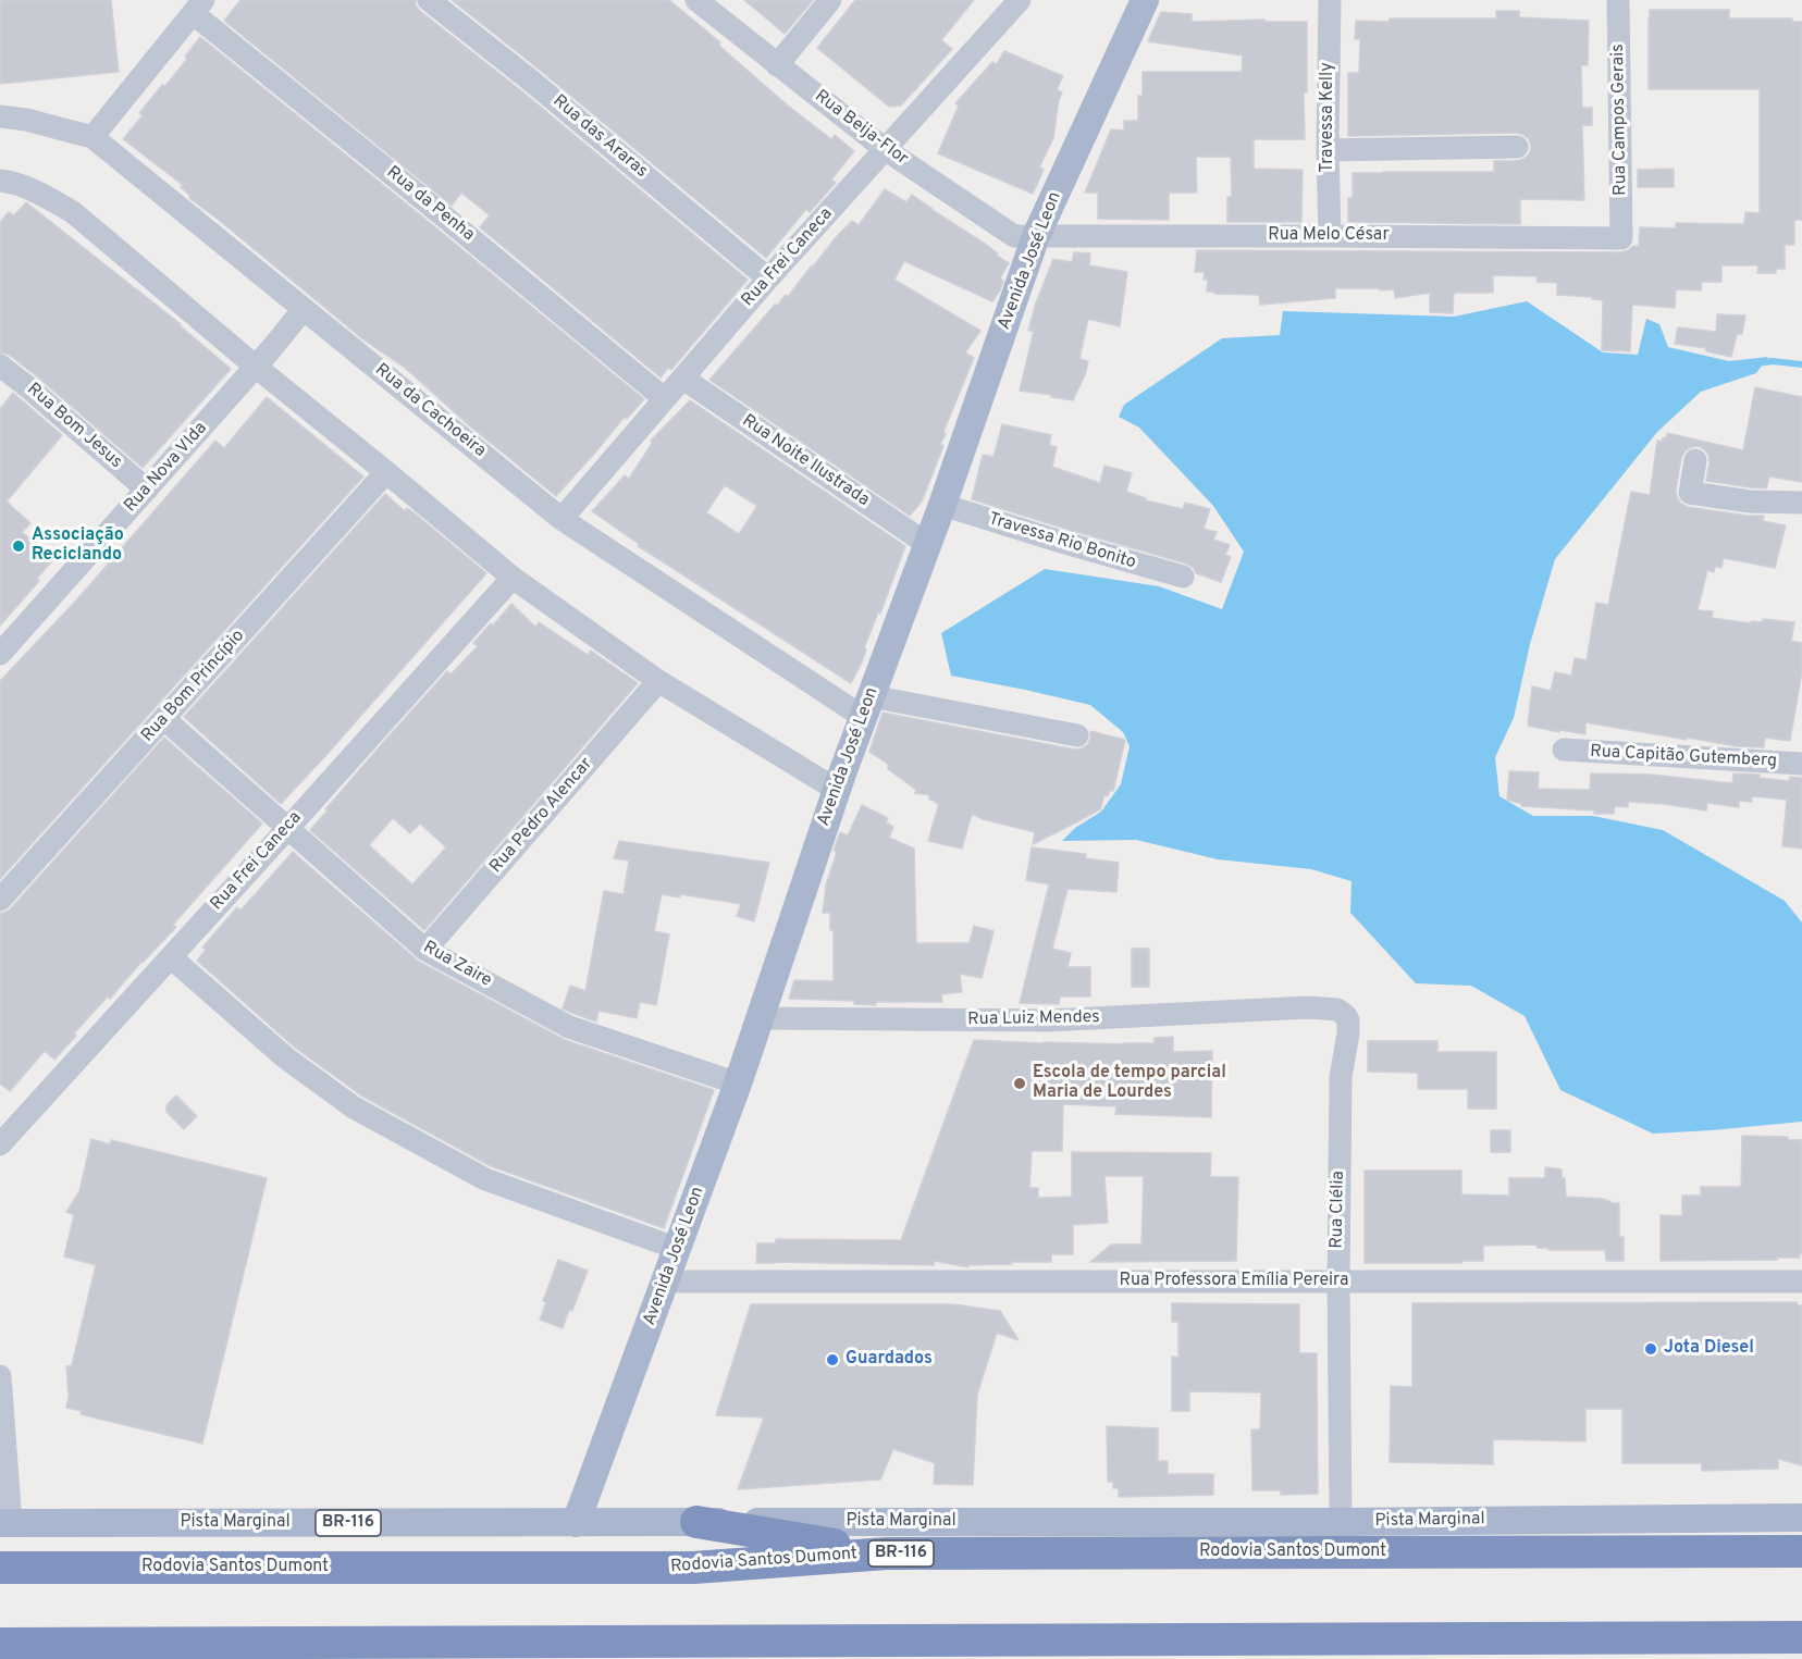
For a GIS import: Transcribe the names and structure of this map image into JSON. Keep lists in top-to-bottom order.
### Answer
{
  "streets": {
    "highway": ["BR-116", "Rodovia Santos Dumont"],
    "main road": ["Avenida José Leon", "Pista Marginal"],
    "street": [
      "Travessa Kelly",
      "Rua Campos Gerais",
      "Rua Beija-Flor",
      "Rua das Araras",
      "Rua da Penha",
      "Rua Melo César",
      "Rua Frei Caneca",
      "Rua da Cachoeira",
      "Rua Bom Jesus",
      "Rua Noite Ilustrada",
      "Rua Nova VIda",
      "Travessa Rio Bonito",
      "Rua Bom Princípio",
      "Rua Capitão Gutemberg",
      "Rua Pedro Alencar",
      "Rua Zaire",
      "Rua Luiz Mendes",
      "Rua Clélia",
      "Rua Professora Emília Pereira"
    ]
  },
  "crossings": [
    ["Travessa Kelly", "Rua Melo César"],
    ["Rua Campos Gerais", "Rua Melo César"],
    ["Rua Beija-Flor", "Rua Melo César"],
    ["Rua Beija-Flor", "Rua Frei Caneca"],
    ["Rua Beija-Flor", "Avenida José Leon"],
    ["Rua das Araras", "Rua Frei Caneca"],
    ["Rua da Penha", "Rua Frei Caneca"],
    ["Rua Melo César", "Avenida José Leon"],
    ["Rua Frei Caneca", "Rua da Cachoeira"],
    ["Rua Frei Caneca", "Rua Noite Ilustrada"],
    ["Rua Frei Caneca", "Rua Zaire"],
    ["Avenida José Leon", "Rua da Cachoeira"],
    ["Avenida José Leon", "Rua Noite Ilustrada"],
    ["Avenida José Leon", "Travessa Rio Bonito"],
    ["Avenida José Leon", "Rua Zaire"],
    ["Avenida José Leon", "Rua Luiz Mendes"],
    ["Avenida José Leon", "Rua Professora Emília Pereira"],
    ["Avenida José Leon", "Pista Marginal"],
    ["Rua da Cachoeira", "Rua Nova VIda"],
    ["Rua Bom Jesus", "Rua Nova VIda"],
    ["Rua Bom Princípio", "Rua Zaire"],
    ["Rua Pedro Alencar", "Rua Zaire"],
    ["Rua Luiz Mendes", "Rua Clélia"],
    ["Rua Clélia", "Rua Professora Emília Pereira"],
    ["Rua Clélia", "Pista Marginal"]
  ],
  "places": [
    "Associação Reciclando",
    "Escola de tempo parcial Maria de Lourdes",
    "Jota Diesel",
    "Guardados"
  ]
}
